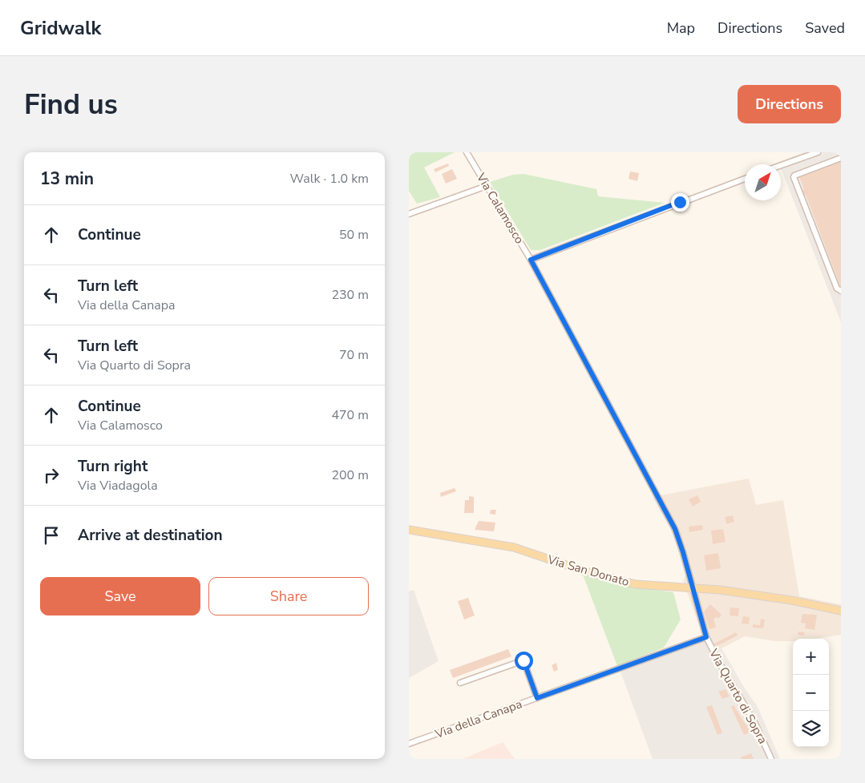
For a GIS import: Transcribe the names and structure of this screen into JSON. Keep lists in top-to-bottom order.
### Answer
{
  "streets": {
    "main road": ["Via San Donato"],
    "street": ["Via Calamosco", "Via Quarto di Sopra", "Via della Canapa"]
  },
  "crossings": [
    ["Via Calamosco", "Via San Donato"],
    ["Via Calamosco", "Via Quarto di Sopra"],
    ["Via San Donato", "Via Quarto di Sopra"],
    ["Via Quarto di Sopra", "Via della Canapa"]
  ],
  "north": "top right",
  "page": {
    "header": "Gridwalk",
    "nav": ["Map", "Directions", "Saved"],
    "buttons": [
      "Directions",
      ["Save", "Share"]
    ],
    "title": "Find us",
    "heading": ["13 min", "Walk · 1.0 km"],
    "list": [
      ["Continue", "50 m"],
      ["Turn left", "Via della Canapa", "230 m"],
      ["Turn left", "Via Quarto di Sopra", "70 m"],
      ["Continue", "Via Calamosco", "470 m"],
      ["Turn right", "Via Viadagola", "200 m"],
      "Arrive at destination"
    ],
    "map_buttons": ["+", "−"]
  }
}
